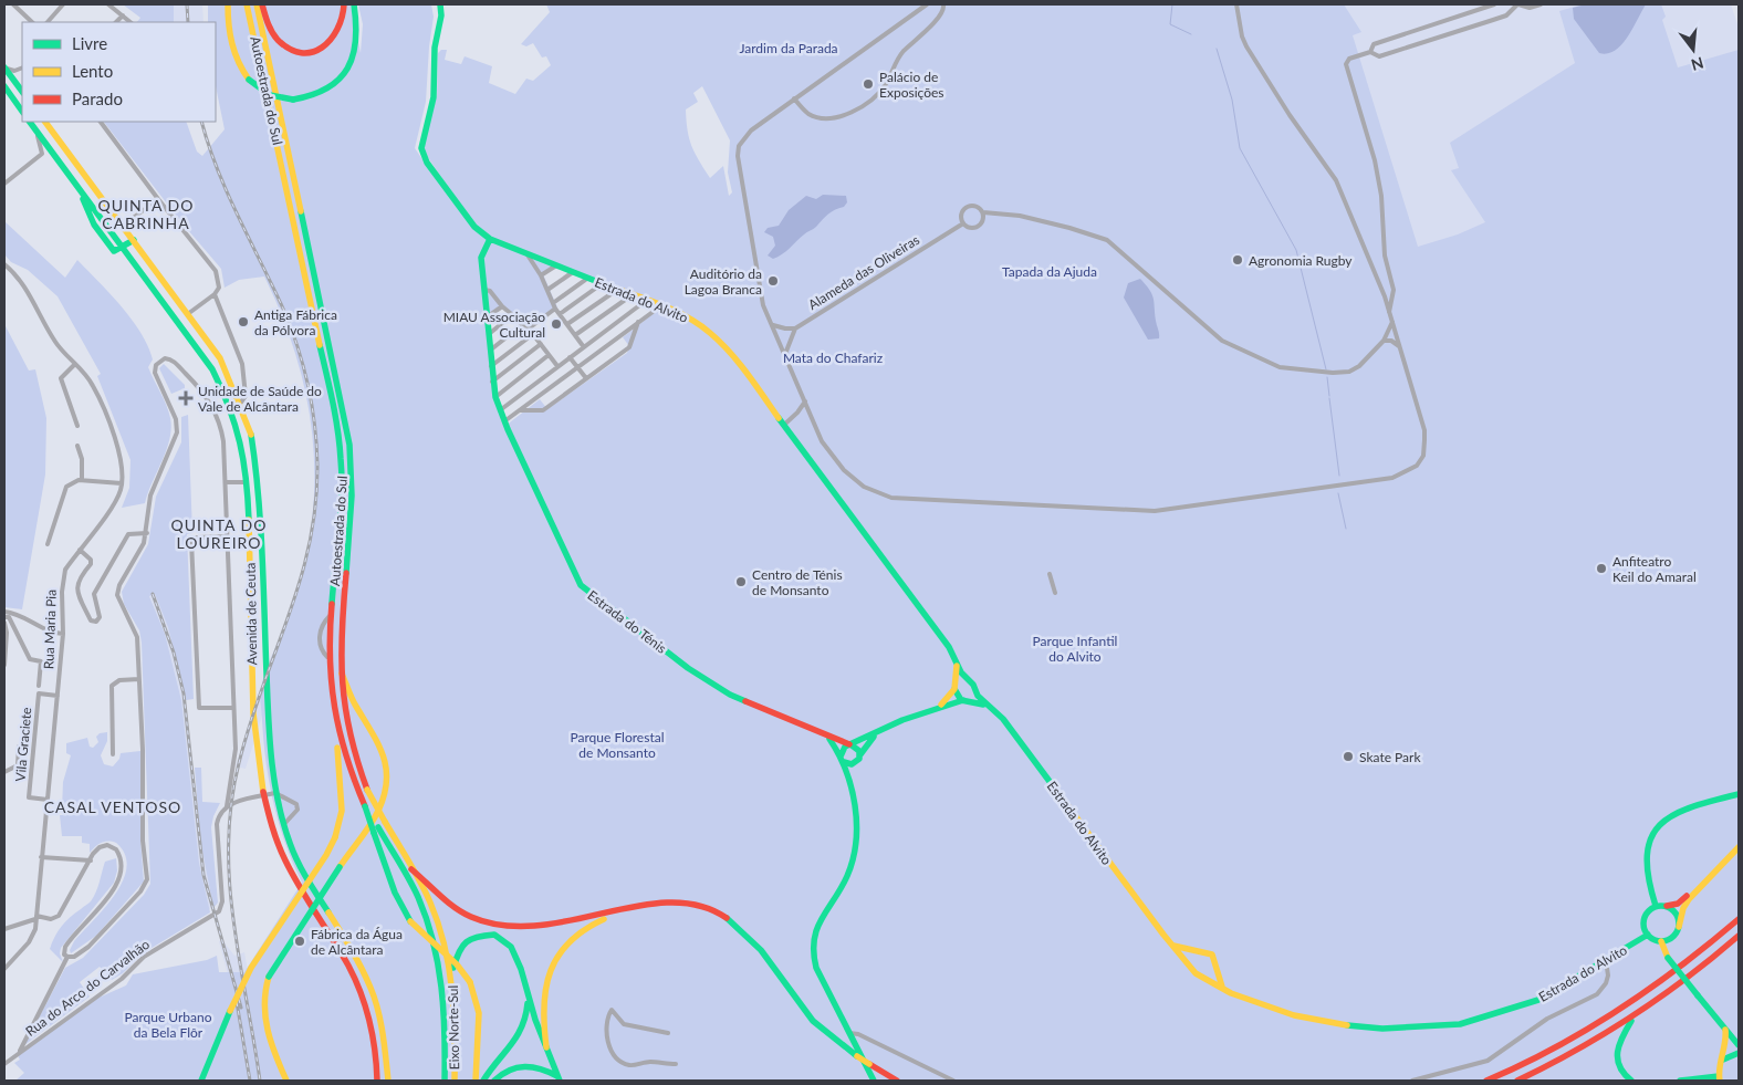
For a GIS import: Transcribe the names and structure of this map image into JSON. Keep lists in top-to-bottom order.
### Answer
{
  "streets": {
    "main road": [
      "Autoestrada do Sul",
      "Estrada do Alvito",
      "Avenida de Ceuta",
      "Estrada do Ténis",
      "Eixo Norte-Sul"
    ],
    "street": [
      "Alameda das Oliveiras",
      "Rua Maria Pia",
      "Vila Graciete",
      "Rua do Arco do Carvalhão"
    ]
  },
  "crossings": [
    ["Autoestrada do Sul", "Eixo Norte-Sul"],
    ["Estrada do Alvito", "Estrada do Ténis"],
    ["Rua Maria Pia", "Vila Graciete"]
  ],
  "districts": ["QUINTA DO CABRINHA", "QUINTA DO LOUREIRO", "CASAL VENTOSO"],
  "parks": [
    "Jardim da Parada",
    "Tapada da Ajuda",
    "Mata do Chafariz",
    "Parque Infantil do Alvito",
    "Parque Florestal de Monsanto",
    "Parque Urbano da Bela Flôr"
  ],
  "places": {
    "other": [
      "Palácio de Exposições",
      "Agronomia Rugby",
      "Auditório da Lagoa Branca",
      "Antiga Fábrica da Pólvora",
      "MIAU Associação Cultural",
      "Anfiteatro Keil do Amaral",
      "Centro de Ténis de Monsanto",
      "Skate Park",
      "Fábrica da Água de Alcântara"
    ],
    "health": ["Unidade de Saúde do Vale de Alcântara"]
  },
  "legend": ["Livre", "Lento", "Parado"],
  "north": "bottom"
}
